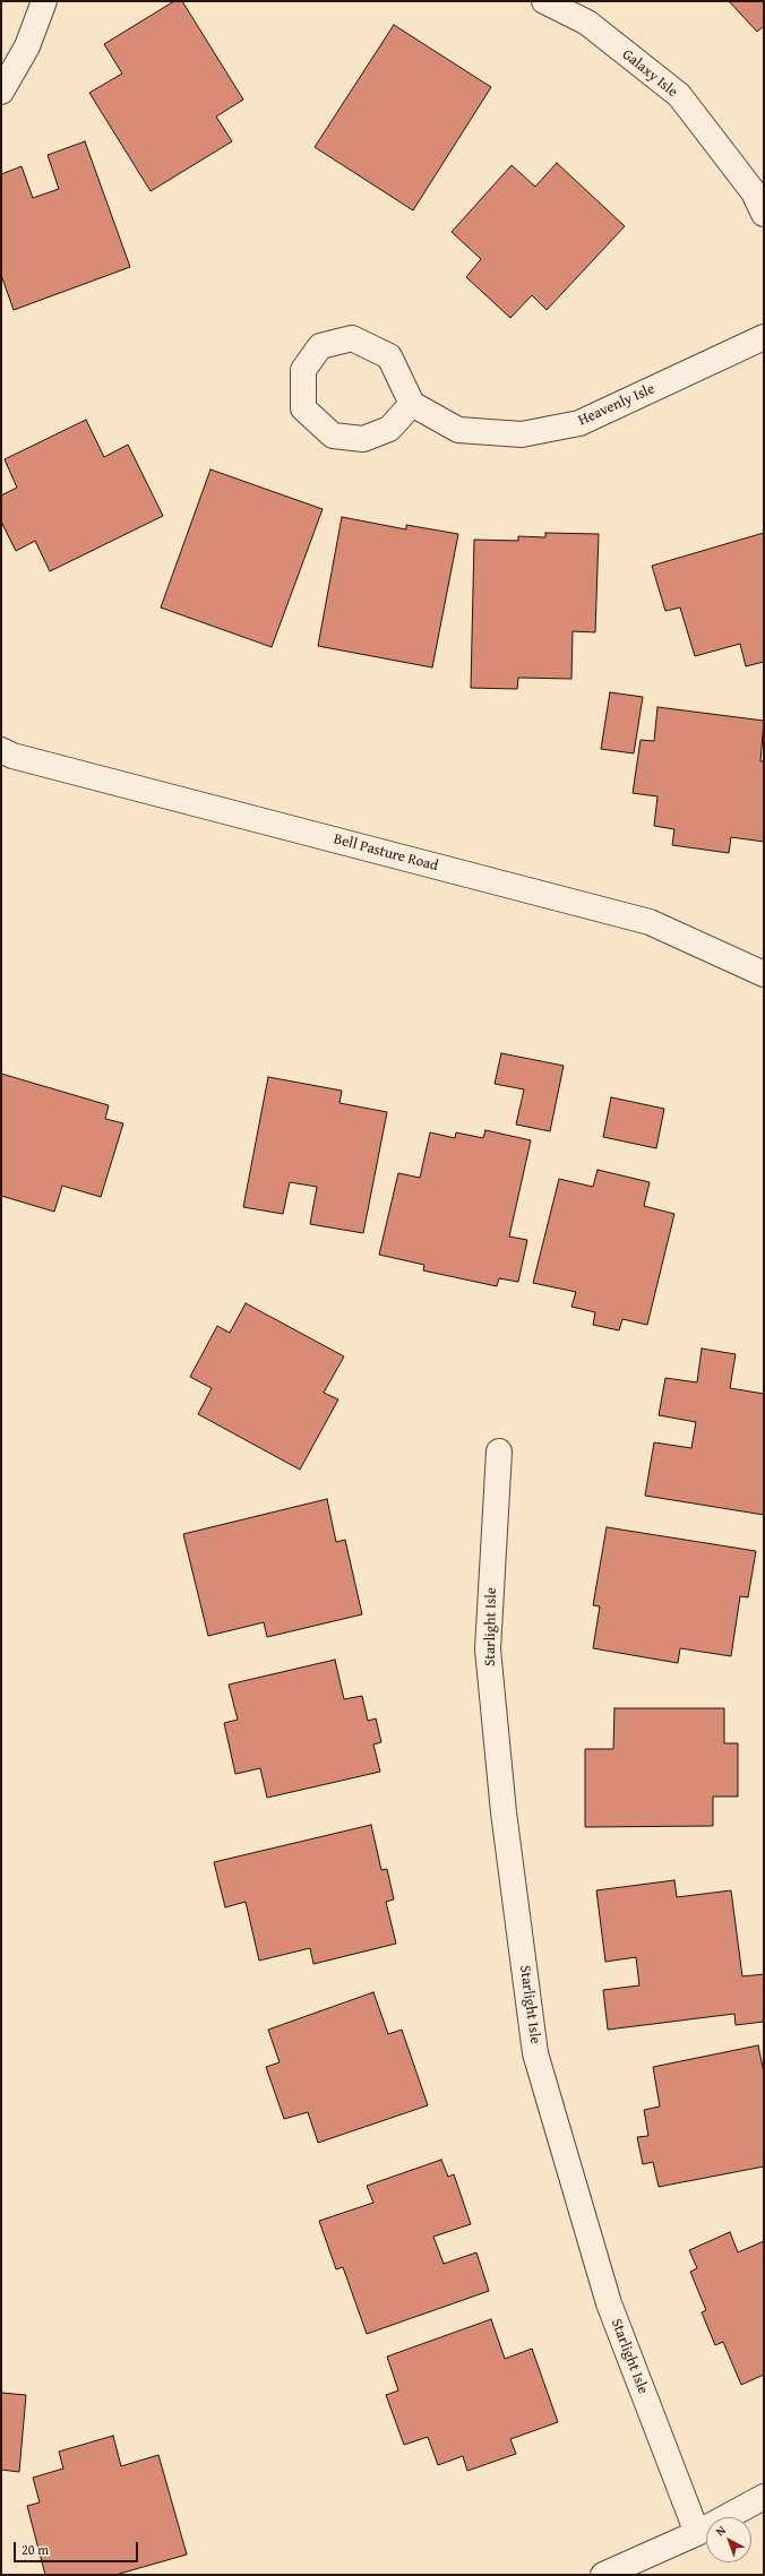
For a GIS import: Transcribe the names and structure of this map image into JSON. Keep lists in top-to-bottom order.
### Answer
{
  "streets": {
    "street": [
      "Galaxy Isle",
      "Heavenly Isle",
      "Bell Pasture Road",
      "Starlight Isle"
    ]
  },
  "scale_bar": "20 m",
  "north": "top left"
}
